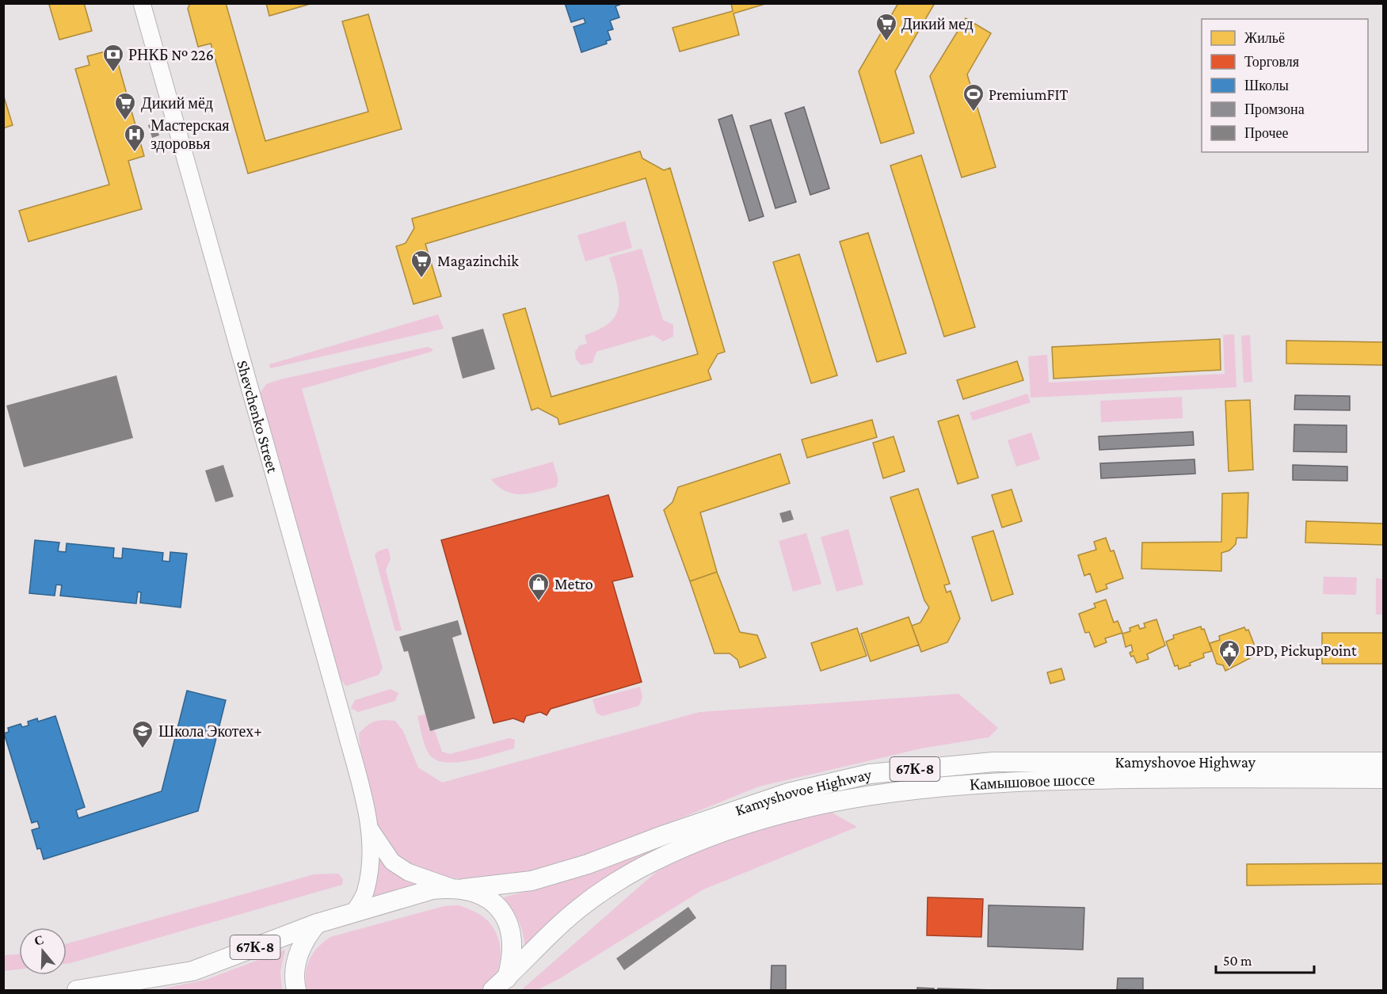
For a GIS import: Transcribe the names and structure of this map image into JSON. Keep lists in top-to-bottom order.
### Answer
{
  "streets": {
    "main road": [
      "Shevchenko Street",
      "Kamyshovoe Highway",
      "67К-8",
      "Камышовое шоссе"
    ]
  },
  "crossings": [
    ["Shevchenko Street", "Kamyshovoe Highway"],
    ["Kamyshovoe Highway", "Камышовое шоссе"]
  ],
  "places": {
    "supermarket": ["Дикий мед", "Дикий мёд", "Magazinchik"],
    "bank": ["РНКБ № 226"],
    "sports": ["PremiumFIT"],
    "hospital": ["Мастерская здоровья"],
    "shop": ["Metro"],
    "public building": ["DPD, PickupPoint"],
    "school or university": ["Школа Экотех+"]
  },
  "legend": [
    "Жильё",
    "Торговля",
    "Школы",
    "Промзона",
    "Прочее"
  ],
  "scale_bar": "50 m",
  "north": "top"
}
